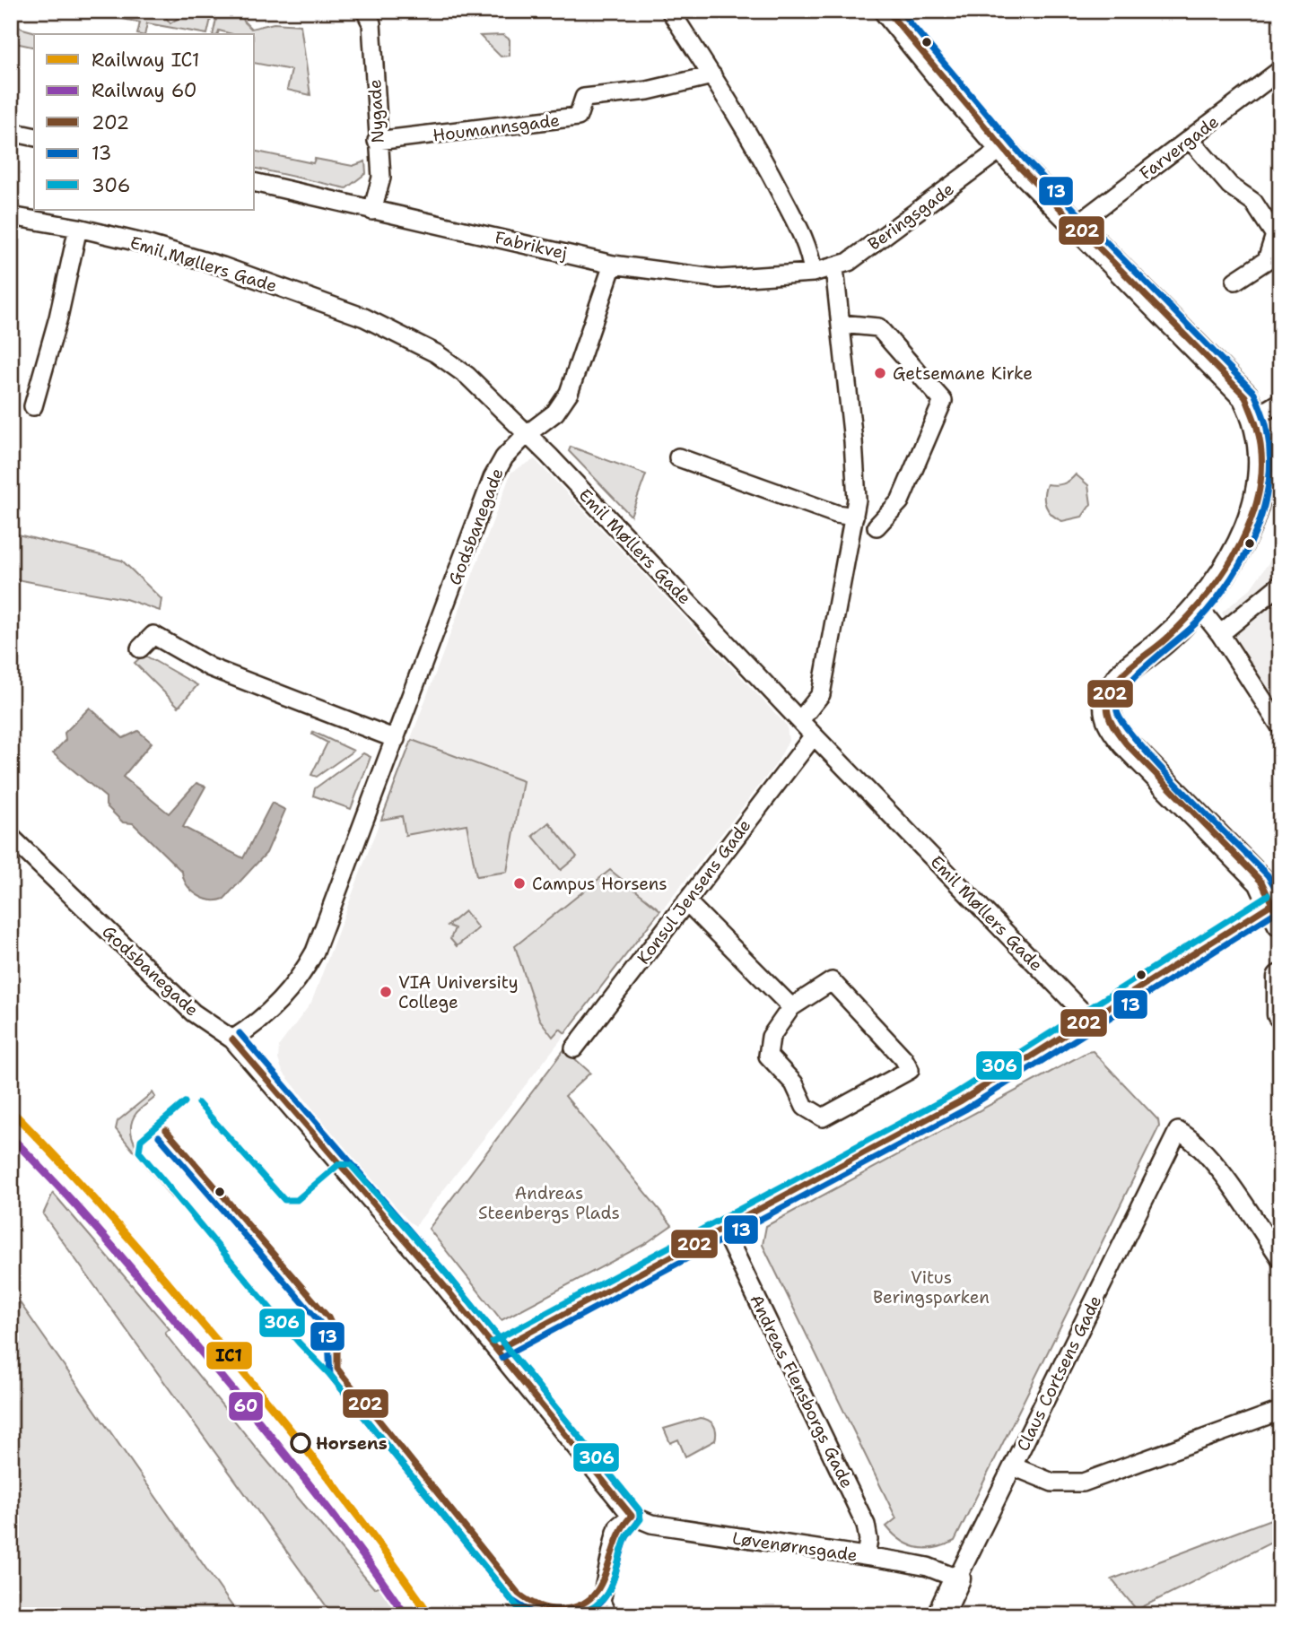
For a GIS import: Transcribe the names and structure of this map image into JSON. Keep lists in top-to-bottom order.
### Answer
{
  "streets": {
    "street": [
      "Nygade",
      "Houmannsgade",
      "Farvergade",
      "Beringsgade",
      "Fabrikvej",
      "Emil Møllers Gade",
      "Godsbanegade",
      "Konsul Jensens Gade",
      "Claus Cortsens Gade",
      "Andreas Flensborgs Gade",
      "Løvenørnsgade"
    ]
  },
  "crossings": [
    ["Nygade", "Houmannsgade"],
    ["Nygade", "Fabrikvej"],
    ["Beringsgade", "Fabrikvej"],
    ["Fabrikvej", "Godsbanegade"],
    ["Emil Møllers Gade", "Godsbanegade"],
    ["Emil Møllers Gade", "Konsul Jensens Gade"],
    ["Claus Cortsens Gade", "Løvenørnsgade"],
    ["Andreas Flensborgs Gade", "Løvenørnsgade"]
  ],
  "parks": ["Andreas Steenbergs Plads", "Vitus Beringsparken"],
  "places": [
    "Getsemane Kirke",
    "Campus Horsens",
    "VIA University College",
    "Horsens"
  ],
  "lines": [
    "transit line 202",
    "transit line 13",
    "transit line 306",
    "rail line IC1",
    "rail line 60"
  ],
  "legend": [
    "Railway IC1",
    "Railway 60",
    "202",
    "13",
    "306"
  ]
}
